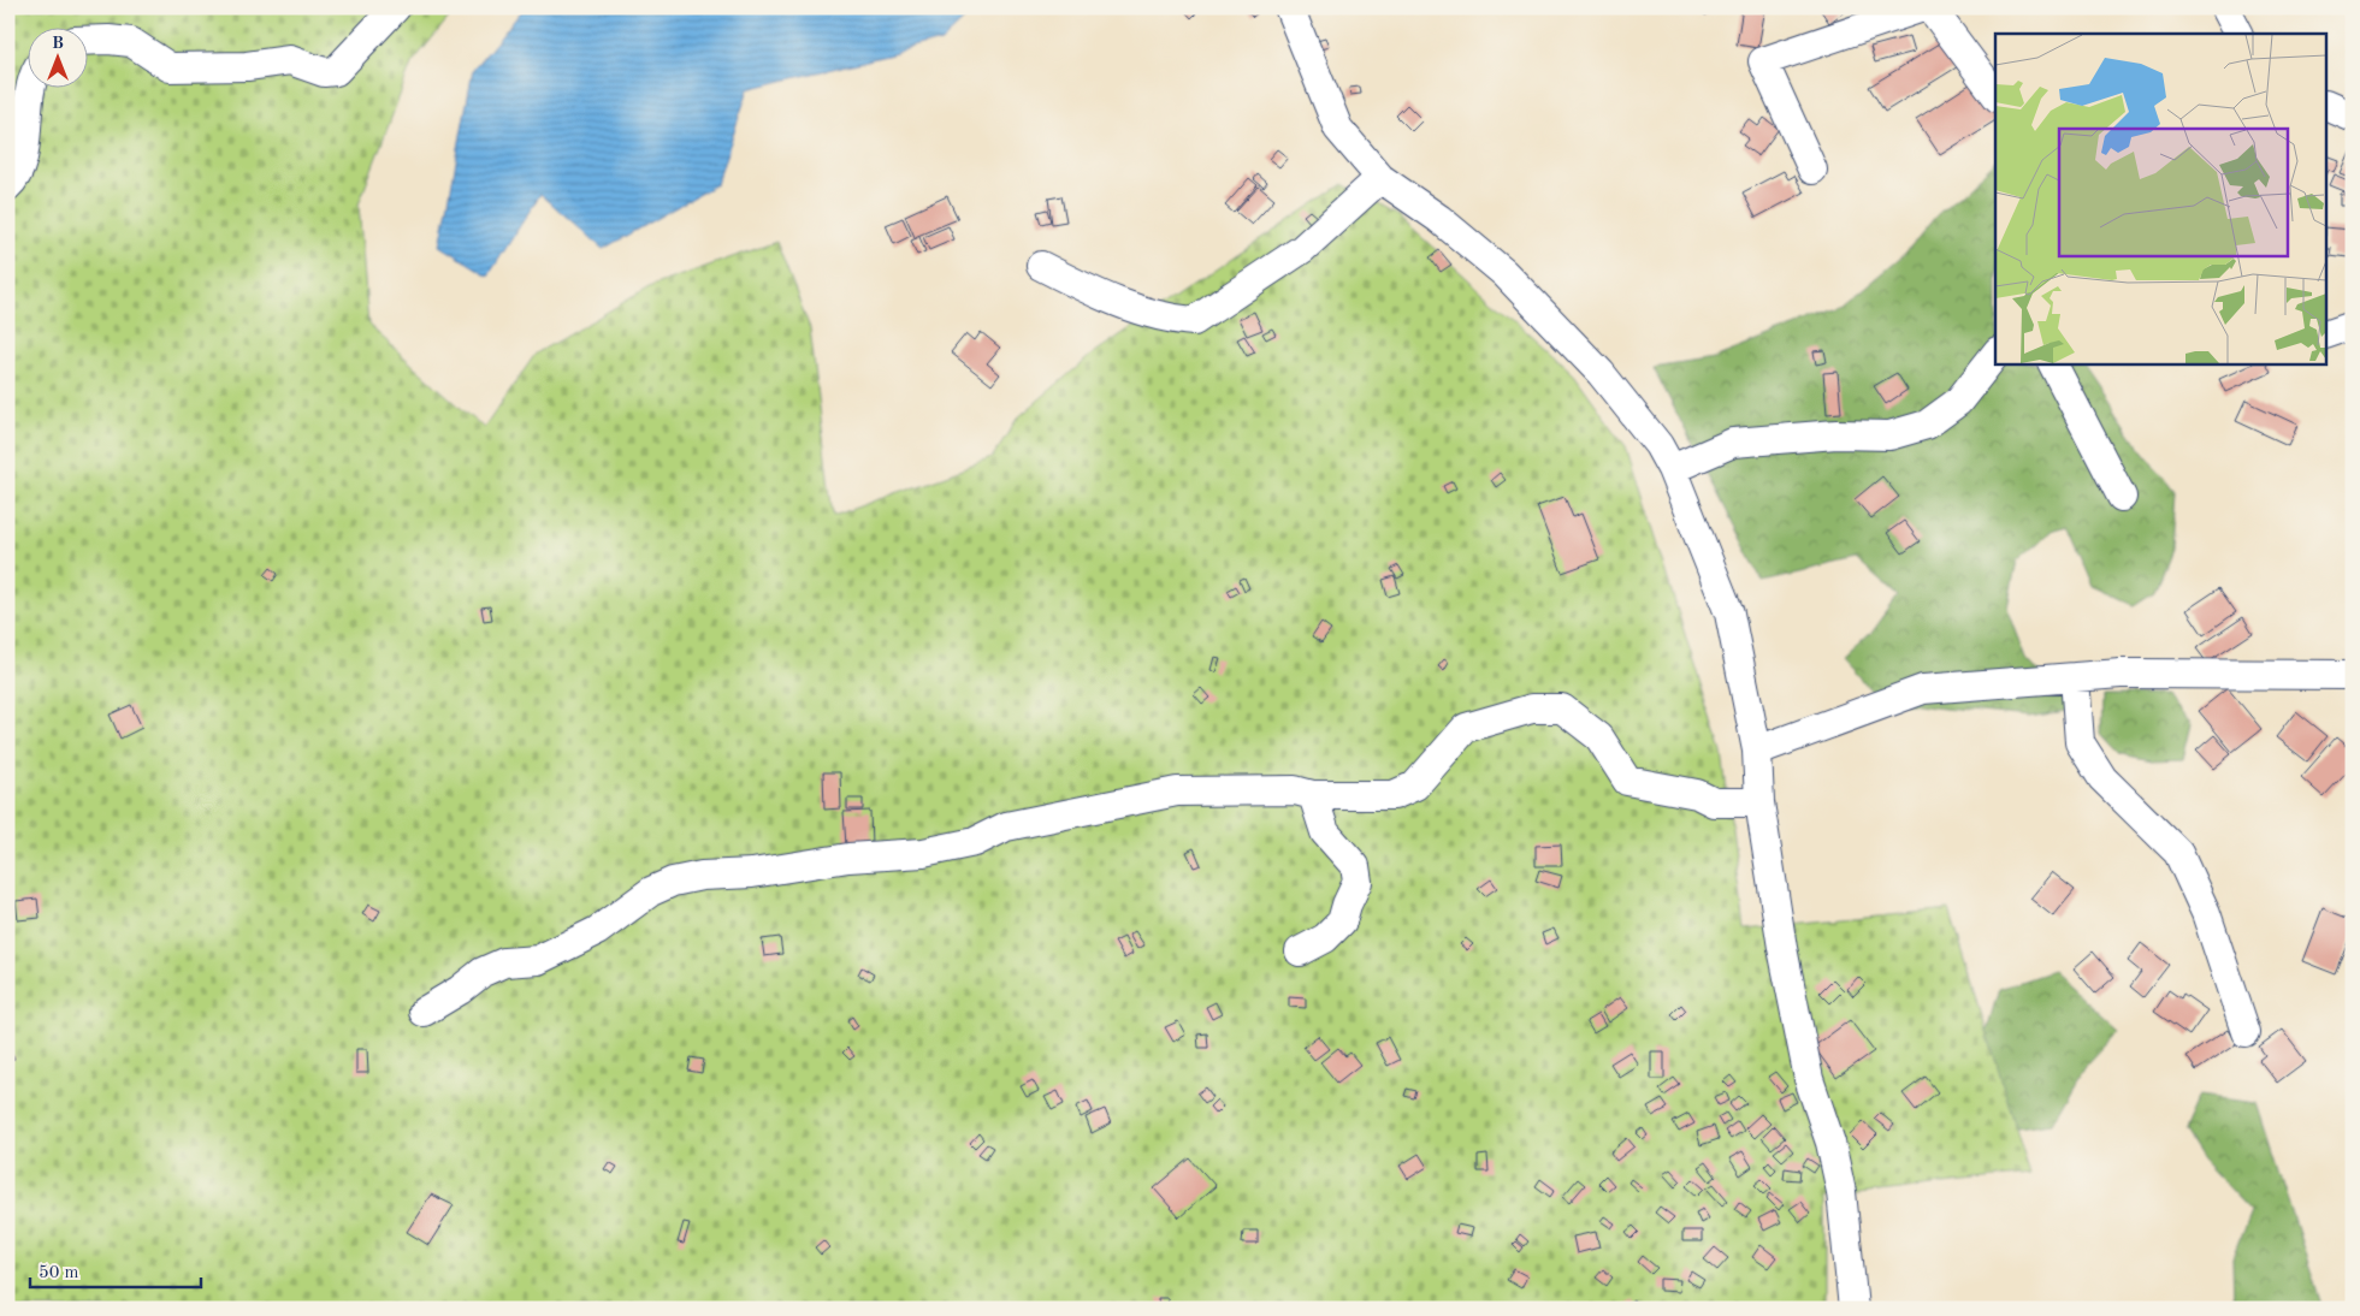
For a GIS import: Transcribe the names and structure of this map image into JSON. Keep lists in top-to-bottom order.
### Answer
{
  "scale_bar": "50 m",
  "north": "top"
}
